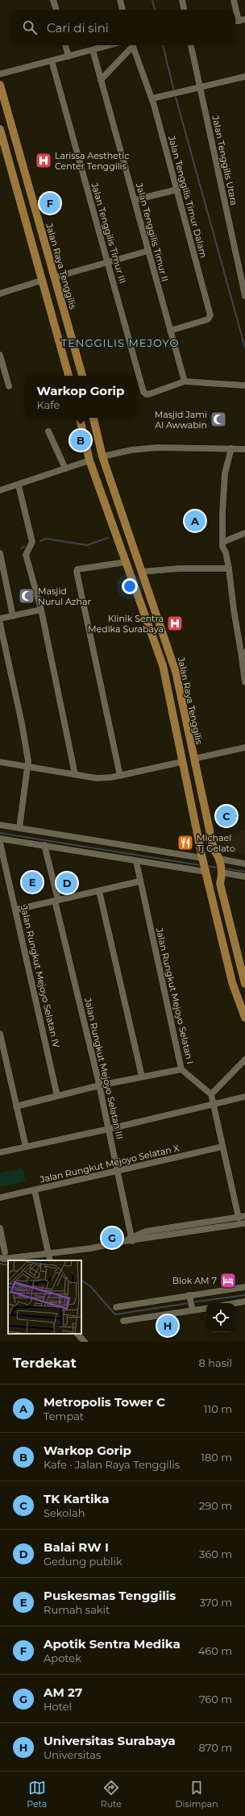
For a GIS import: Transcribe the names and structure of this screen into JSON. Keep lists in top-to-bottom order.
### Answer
{
  "streets": {
    "main road": ["Jalan Raya Tenggilis"],
    "street": [
      "Jalan Tenggilis Utara",
      "Jalan Tenggilis Timur Dalam",
      "Jalan Tenggilis Timur II",
      "Jalan Tenggilis Timur III",
      "Jalan Rungkut Mejoyo Selatan IV",
      "Jalan Rungkut Mejoyo Selatan I",
      "Jalan Rungkut Mejoyo Selatan III",
      "Jalan Rungkut Mejoyo Selatan X"
    ]
  },
  "crossings": [
    ["Jalan Tenggilis Timur Dalam", "Jalan Tenggilis Timur II"],
    ["Jalan Tenggilis Timur II", "Jalan Tenggilis Timur III"],
    ["Jalan Rungkut Mejoyo Selatan III", "Jalan Rungkut Mejoyo Selatan X"]
  ],
  "districts": ["TENGGILIS MEJOYO"],
  "places": {
    "hospital": ["Larissa Aesthetic Center Tenggilis", "Klinik Sentra Medika Surabaya"],
    "mosque": ["Masjid Jami Al Awwabin", "Masjid Nurul Azhar"],
    "restaurant": ["Michael Tj Gelato"],
    "hotel": ["Blok AM 7"]
  },
  "page": {
    "search": "Cari di sini",
    "pins": [
      "F",
      "B",
      "A",
      "C",
      "E",
      "D",
      "G",
      "H"
    ],
    "popup": ["Warkop Gorip", "Kafe"],
    "heading": ["Terdekat", "8 hasil"],
    "list": [
      {
        "mark": "A",
        "name": "Metropolis Tower C",
        "note": "Tempat",
        "value": "110 m"
      },
      {
        "mark": "B",
        "name": "Warkop Gorip",
        "note": "Kafe · Jalan Raya Tenggilis",
        "value": "180 m"
      },
      {
        "mark": "C",
        "name": "TK Kartika",
        "note": "Sekolah",
        "value": "290 m"
      },
      {
        "mark": "D",
        "name": "Balai RW I",
        "note": "Gedung publik",
        "value": "360 m"
      },
      {
        "mark": "E",
        "name": "Puskesmas Tenggilis",
        "note": "Rumah sakit",
        "value": "370 m"
      },
      {
        "mark": "F",
        "name": "Apotik Sentra Medika",
        "note": "Apotek",
        "value": "460 m"
      },
      {
        "mark": "G",
        "name": "AM 27",
        "note": "Hotel",
        "value": "760 m"
      },
      {
        "mark": "H",
        "name": "Universitas Surabaya",
        "note": "Universitas",
        "value": "870 m"
      }
    ],
    "nav": ["Peta", "Rute", "Disimpan"]
  }
}
